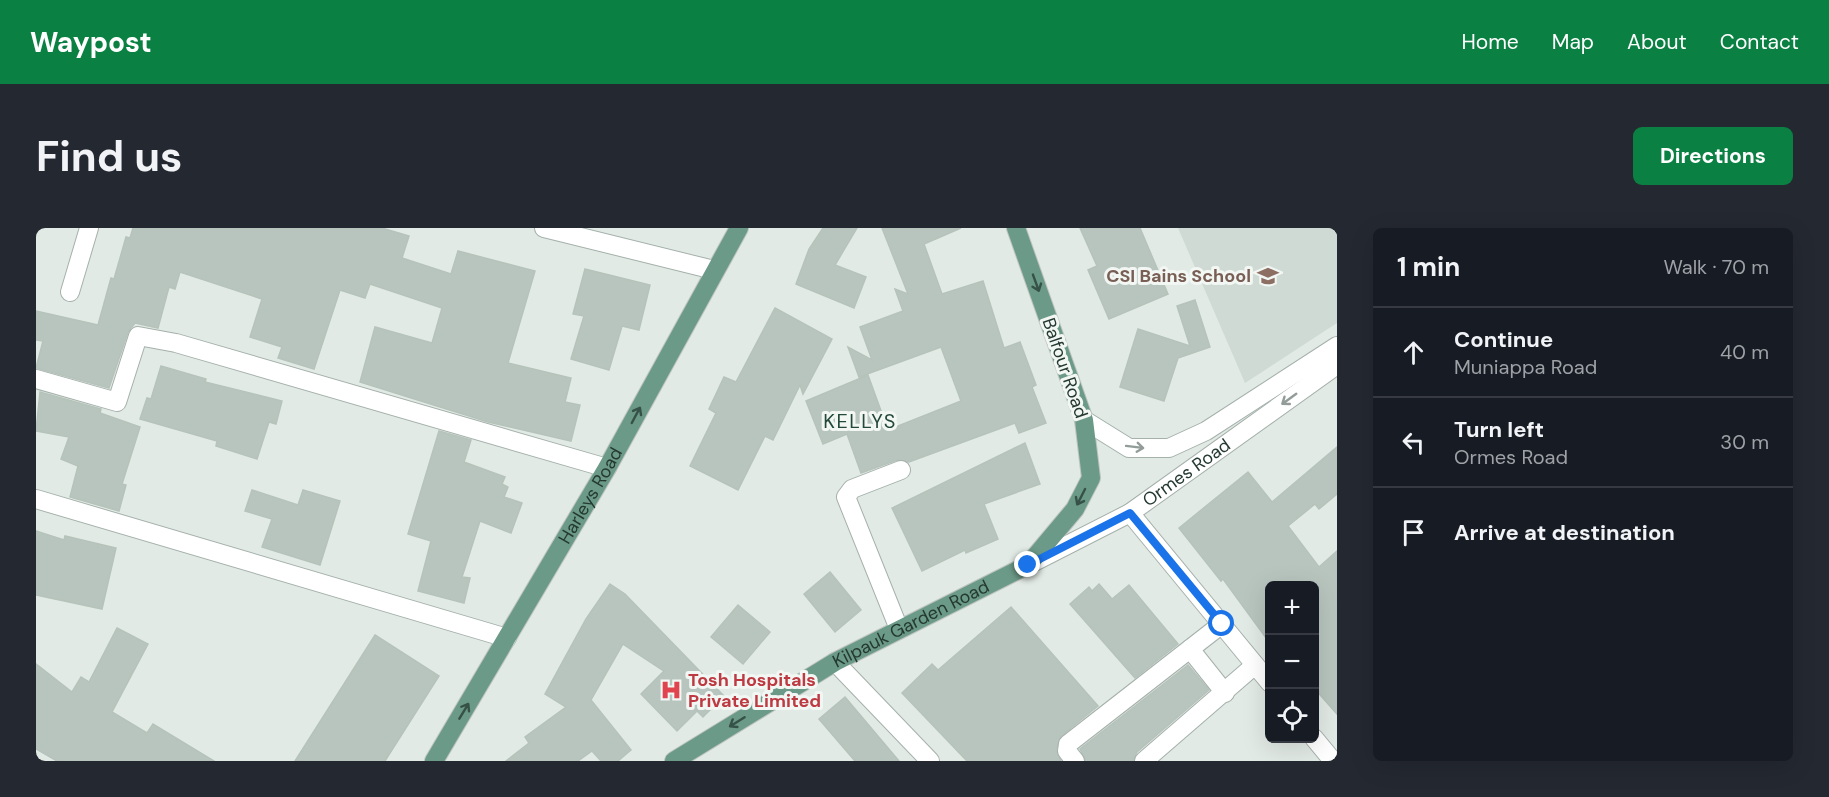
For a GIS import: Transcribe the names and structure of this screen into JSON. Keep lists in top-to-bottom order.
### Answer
{
  "streets": {
    "main road": ["Balfour Road", "Harleys Road", "Kilpauk Garden Road"],
    "street": ["Ormes Road"]
  },
  "crossings": [
    ["Balfour Road", "Ormes Road"],
    ["Balfour Road", "Kilpauk Garden Road"],
    ["Ormes Road", "Kilpauk Garden Road"]
  ],
  "one_way": ["Balfour Road", "Harleys Road", "Kilpauk Garden Road"],
  "districts": ["KELLYS"],
  "places": {
    "school or university": ["CSI Bains School"],
    "hospital": ["Tosh Hospitals Private Limited"]
  },
  "page": {
    "header": "Waypost",
    "nav": [
      "Home",
      "Map",
      "About",
      "Contact"
    ],
    "buttons": "Directions",
    "title": "Find us",
    "heading": ["1 min", "Walk · 70 m"],
    "list": [
      ["Continue", "Muniappa Road", "40 m"],
      ["Turn left", "Ormes Road", "30 m"],
      "Arrive at destination"
    ],
    "map_buttons": ["+", "−"]
  }
}
